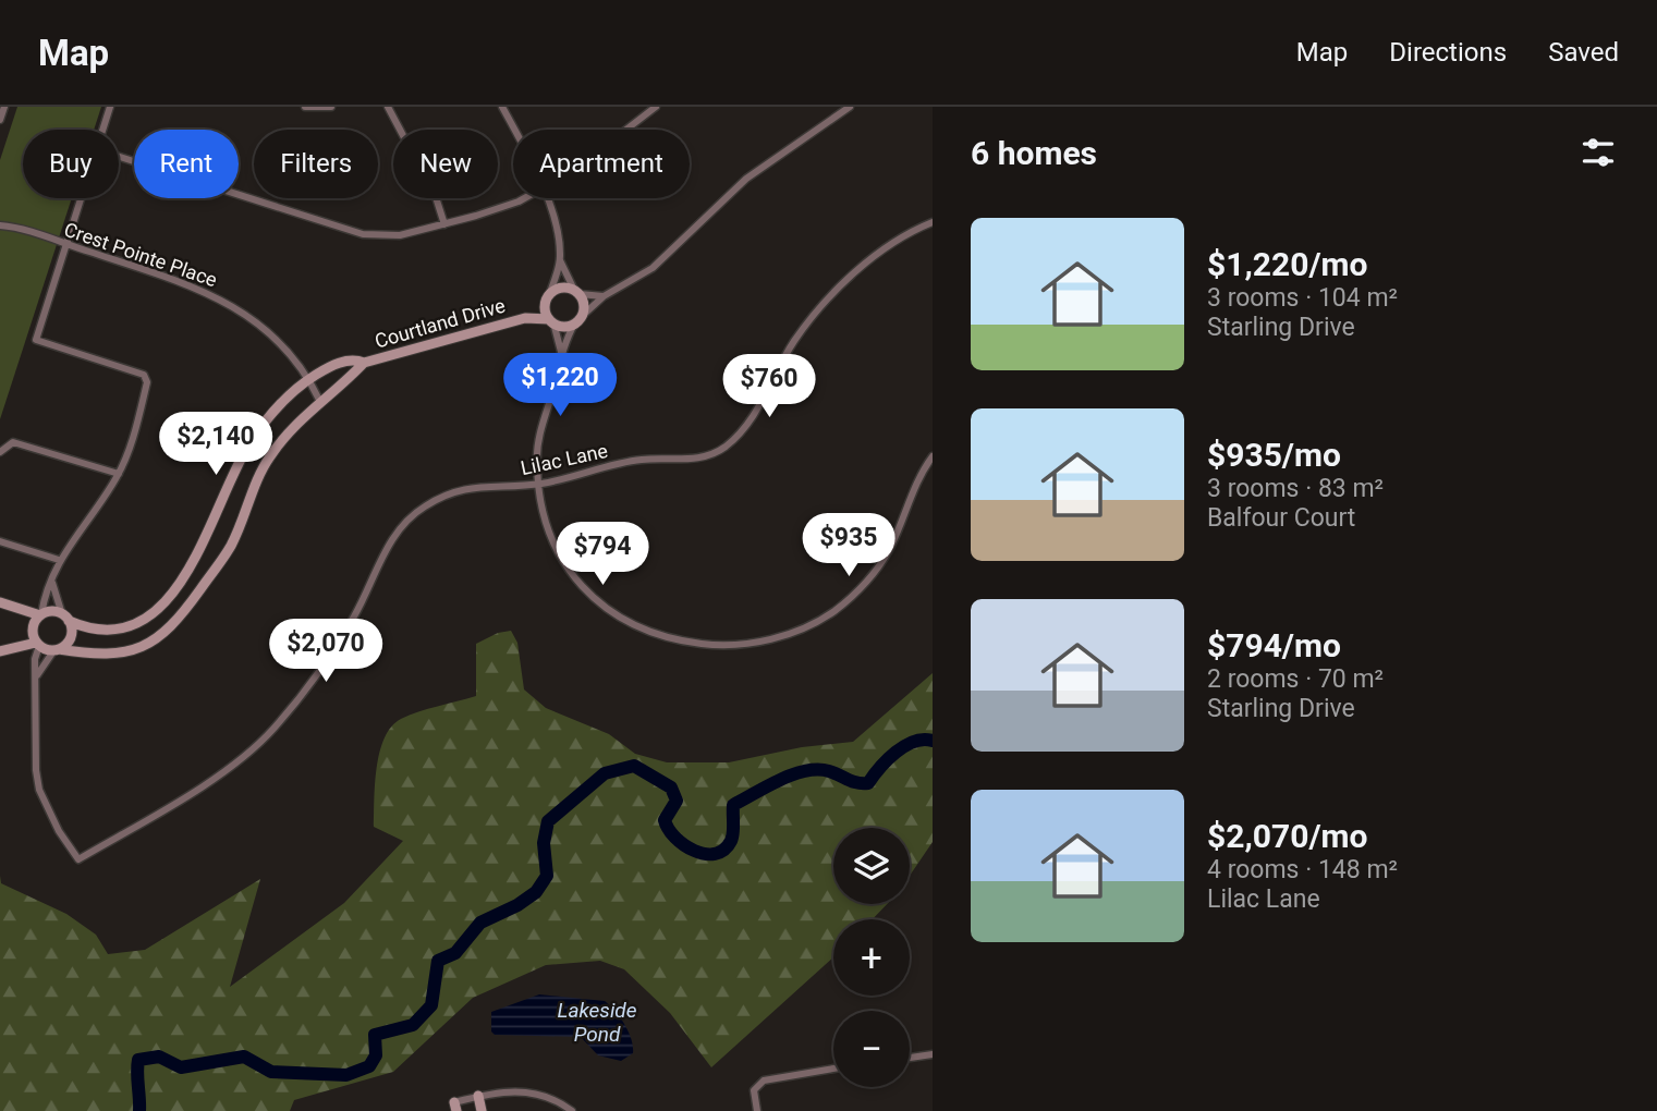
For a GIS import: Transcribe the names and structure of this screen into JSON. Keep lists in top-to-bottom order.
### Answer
{
  "streets": {
    "street": ["Crest Pointe Place", "Courtland Drive", "Lilac Lane"]
  },
  "crossings": [
    ["Crest Pointe Place", "Courtland Drive"]
  ],
  "water": ["Lakeside Pond"],
  "page": {
    "header": "Map",
    "nav": ["Map", "Directions", "Saved"],
    "heading": "6 homes",
    "chip": [
      "Buy",
      "Rent",
      "Filters",
      "New",
      "Apartment"
    ],
    "list": [
      {
        "name": "$1,220/mo",
        "note": "3 rooms · 104 m² · Starling Drive"
      },
      {
        "name": "$935/mo",
        "note": "3 rooms · 83 m² · Balfour Court"
      },
      {
        "name": "$794/mo",
        "note": "2 rooms · 70 m² · Starling Drive"
      },
      {
        "name": "$2,070/mo",
        "note": "4 rooms · 148 m² · Lilac Lane"
      }
    ],
    "price": [
      "$1,220",
      "$760",
      "$2,140",
      "$935",
      "$794",
      "$2,070"
    ],
    "map_buttons": ["+", "−"]
  }
}
